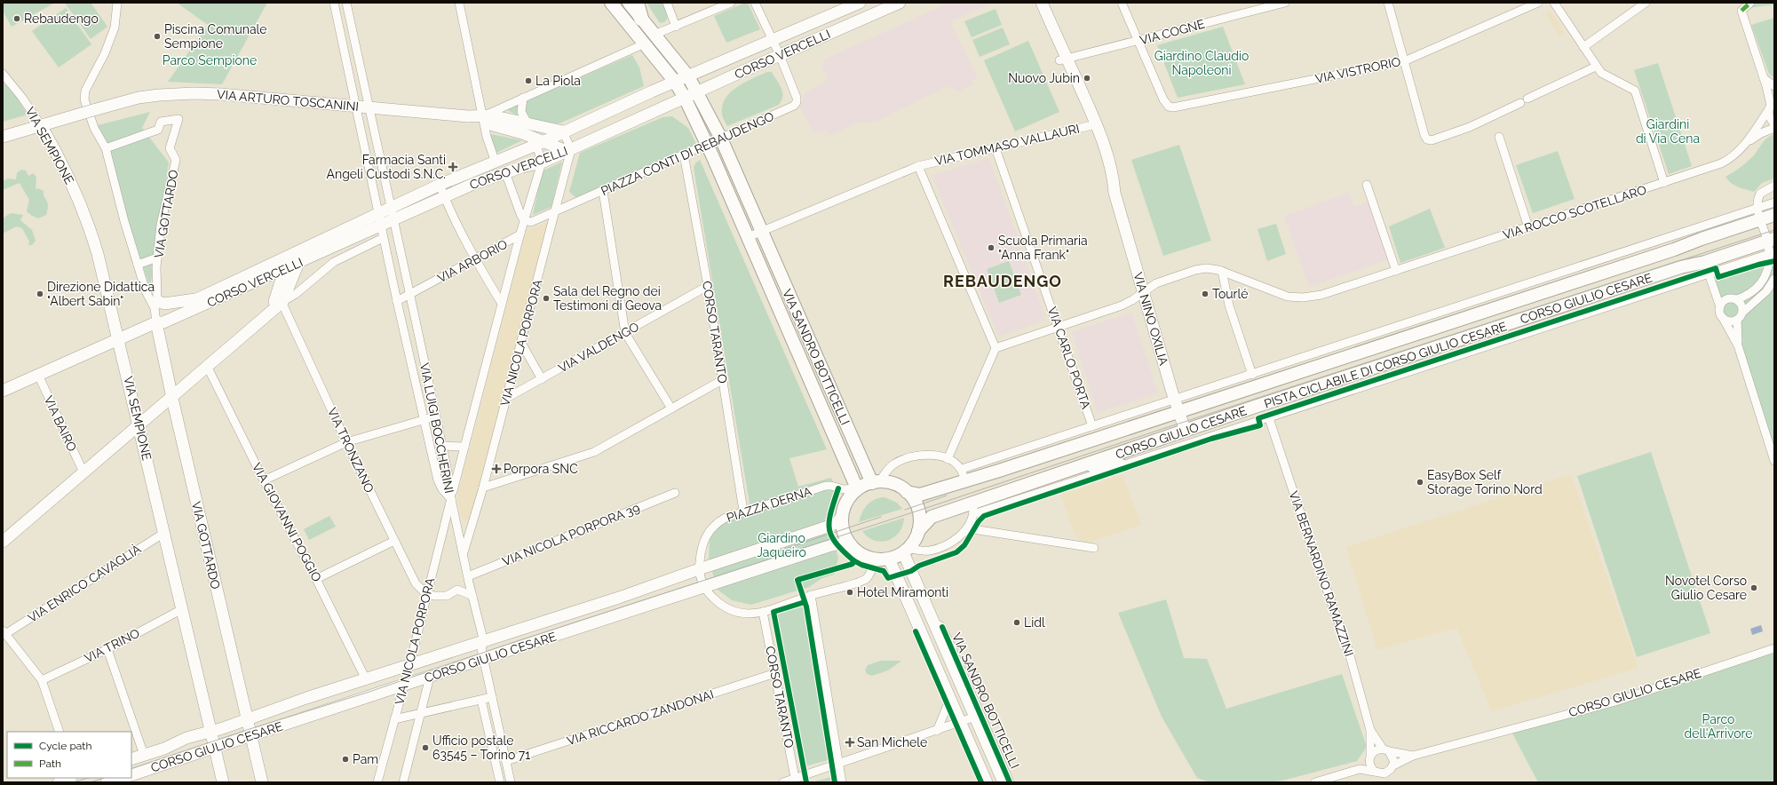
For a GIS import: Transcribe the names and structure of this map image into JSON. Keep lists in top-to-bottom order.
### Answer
{
  "streets": {
    "main road": ["CORSO GIULIO CESARE", "VIA SANDRO BOTTICELLI", "PIAZZA DERNA"],
    "street": [
      "VIA COGNE",
      "CORSO VERCELLI",
      "VIA VISTRORIO",
      "VIA ARTURO TOSCANINI",
      "VIA TOMMASO VALLAURI",
      "VIA SEMPIONE",
      "PIAZZA CONTI DI REBAUDENGO",
      "VIA ROCCO SCOTELLARO",
      "VIA GOTTARDO",
      "VIA ARBORIO",
      "VIA NINO OXILIA",
      "CORSO TARANTO",
      "VIA NICOLA PORPORA",
      "VIA VALDENGO",
      "VIA CARLO PORTA",
      "VIA BAIRO",
      "VIA LUIGI BOCCHERINI",
      "VIA TRONZANO",
      "VIA GIOVANNI POGGIO",
      "VIA NICOLA PORPORA 39",
      "VIA BERNARDINO RAMAZZINI",
      "VIA ENRICO CAVAGLIÀ",
      "VIA TRINO",
      "VIA RICCARDO ZANDONAI"
    ],
    "cycle path": ["PISTA CICLABILE DI CORSO GIULIO CESARE"]
  },
  "crossings": [
    ["VIA COGNE", "VIA VISTRORIO"],
    ["VIA COGNE", "VIA NINO OXILIA"],
    ["CORSO VERCELLI", "VIA ARTURO TOSCANINI"],
    ["CORSO VERCELLI", "VIA SEMPIONE"],
    ["CORSO VERCELLI", "PIAZZA CONTI DI REBAUDENGO"],
    ["CORSO VERCELLI", "VIA GOTTARDO"],
    ["CORSO VERCELLI", "VIA NICOLA PORPORA"],
    ["CORSO VERCELLI", "VIA SANDRO BOTTICELLI"],
    ["CORSO VERCELLI", "VIA BAIRO"],
    ["CORSO VERCELLI", "VIA LUIGI BOCCHERINI"],
    ["CORSO VERCELLI", "VIA TRONZANO"],
    ["VIA ARTURO TOSCANINI", "VIA SEMPIONE"],
    ["VIA ARTURO TOSCANINI", "VIA NICOLA PORPORA"],
    ["VIA ARTURO TOSCANINI", "VIA LUIGI BOCCHERINI"],
    ["VIA TOMMASO VALLAURI", "VIA NINO OXILIA"],
    ["VIA TOMMASO VALLAURI", "VIA CARLO PORTA"],
    ["VIA SEMPIONE", "CORSO GIULIO CESARE"],
    ["VIA SEMPIONE", "VIA ENRICO CAVAGLIÀ"],
    ["VIA SEMPIONE", "VIA TRINO"],
    ["PIAZZA CONTI DI REBAUDENGO", "CORSO TARANTO"],
    ["PIAZZA CONTI DI REBAUDENGO", "VIA NICOLA PORPORA"],
    ["PIAZZA CONTI DI REBAUDENGO", "VIA SANDRO BOTTICELLI"],
    ["VIA ROCCO SCOTELLARO", "VIA NINO OXILIA"],
    ["VIA ROCCO SCOTELLARO", "VIA CARLO PORTA"],
    ["VIA GOTTARDO", "CORSO GIULIO CESARE"],
    ["VIA ARBORIO", "VIA NICOLA PORPORA"],
    ["VIA ARBORIO", "VIA LUIGI BOCCHERINI"],
    ["CORSO GIULIO CESARE", "VIA NINO OXILIA"],
    ["CORSO GIULIO CESARE", "VIA NICOLA PORPORA"],
    ["CORSO GIULIO CESARE", "VIA SANDRO BOTTICELLI"],
    ["CORSO GIULIO CESARE", "VIA CARLO PORTA"],
    ["CORSO GIULIO CESARE", "PIAZZA DERNA"],
    ["CORSO GIULIO CESARE", "VIA GIOVANNI POGGIO"],
    ["CORSO GIULIO CESARE", "VIA BERNARDINO RAMAZZINI"],
    ["CORSO TARANTO", "VIA VALDENGO"],
    ["CORSO TARANTO", "PIAZZA DERNA"],
    ["CORSO TARANTO", "VIA RICCARDO ZANDONAI"],
    ["VIA NICOLA PORPORA", "VIA VALDENGO"],
    ["VIA NICOLA PORPORA", "VIA LUIGI BOCCHERINI"],
    ["VIA NICOLA PORPORA", "VIA TRONZANO"],
    ["VIA NICOLA PORPORA", "VIA NICOLA PORPORA 39"],
    ["VIA NICOLA PORPORA", "VIA RICCARDO ZANDONAI"],
    ["VIA SANDRO BOTTICELLI", "PIAZZA DERNA"]
  ],
  "districts": ["REBAUDENGO"],
  "parks": [
    "Giardino Claudio Napoleoni",
    "Parco Sempione",
    "Giardini di Via Cena",
    "Giardino Jaqueiro",
    "Parco dell'Arrivore"
  ],
  "places": {
    "other": [
      "Rebaudengo",
      "Piscina Comunale Sempione",
      "Nuovo Jubin",
      "La Piola",
      "Scuola Primaria \"Anna Frank\"",
      "Direzione Didattica \"Albert Sabin\"",
      "Tourlé",
      "Sala del Regno dei Testimoni di Geova",
      "EasyBox Self Storage Torino Nord",
      "Novotel Corso Giulio Cesare",
      "Hotel Miramonti",
      "Lidl",
      "Ufficio postale 63545 – Torino 71",
      "Pam"
    ],
    "health": ["Farmacia Santi Angeli Custodi S.N.C.", "Porpora SNC", "San Michele"]
  },
  "legend": ["Cycle path", "Path"]
}
